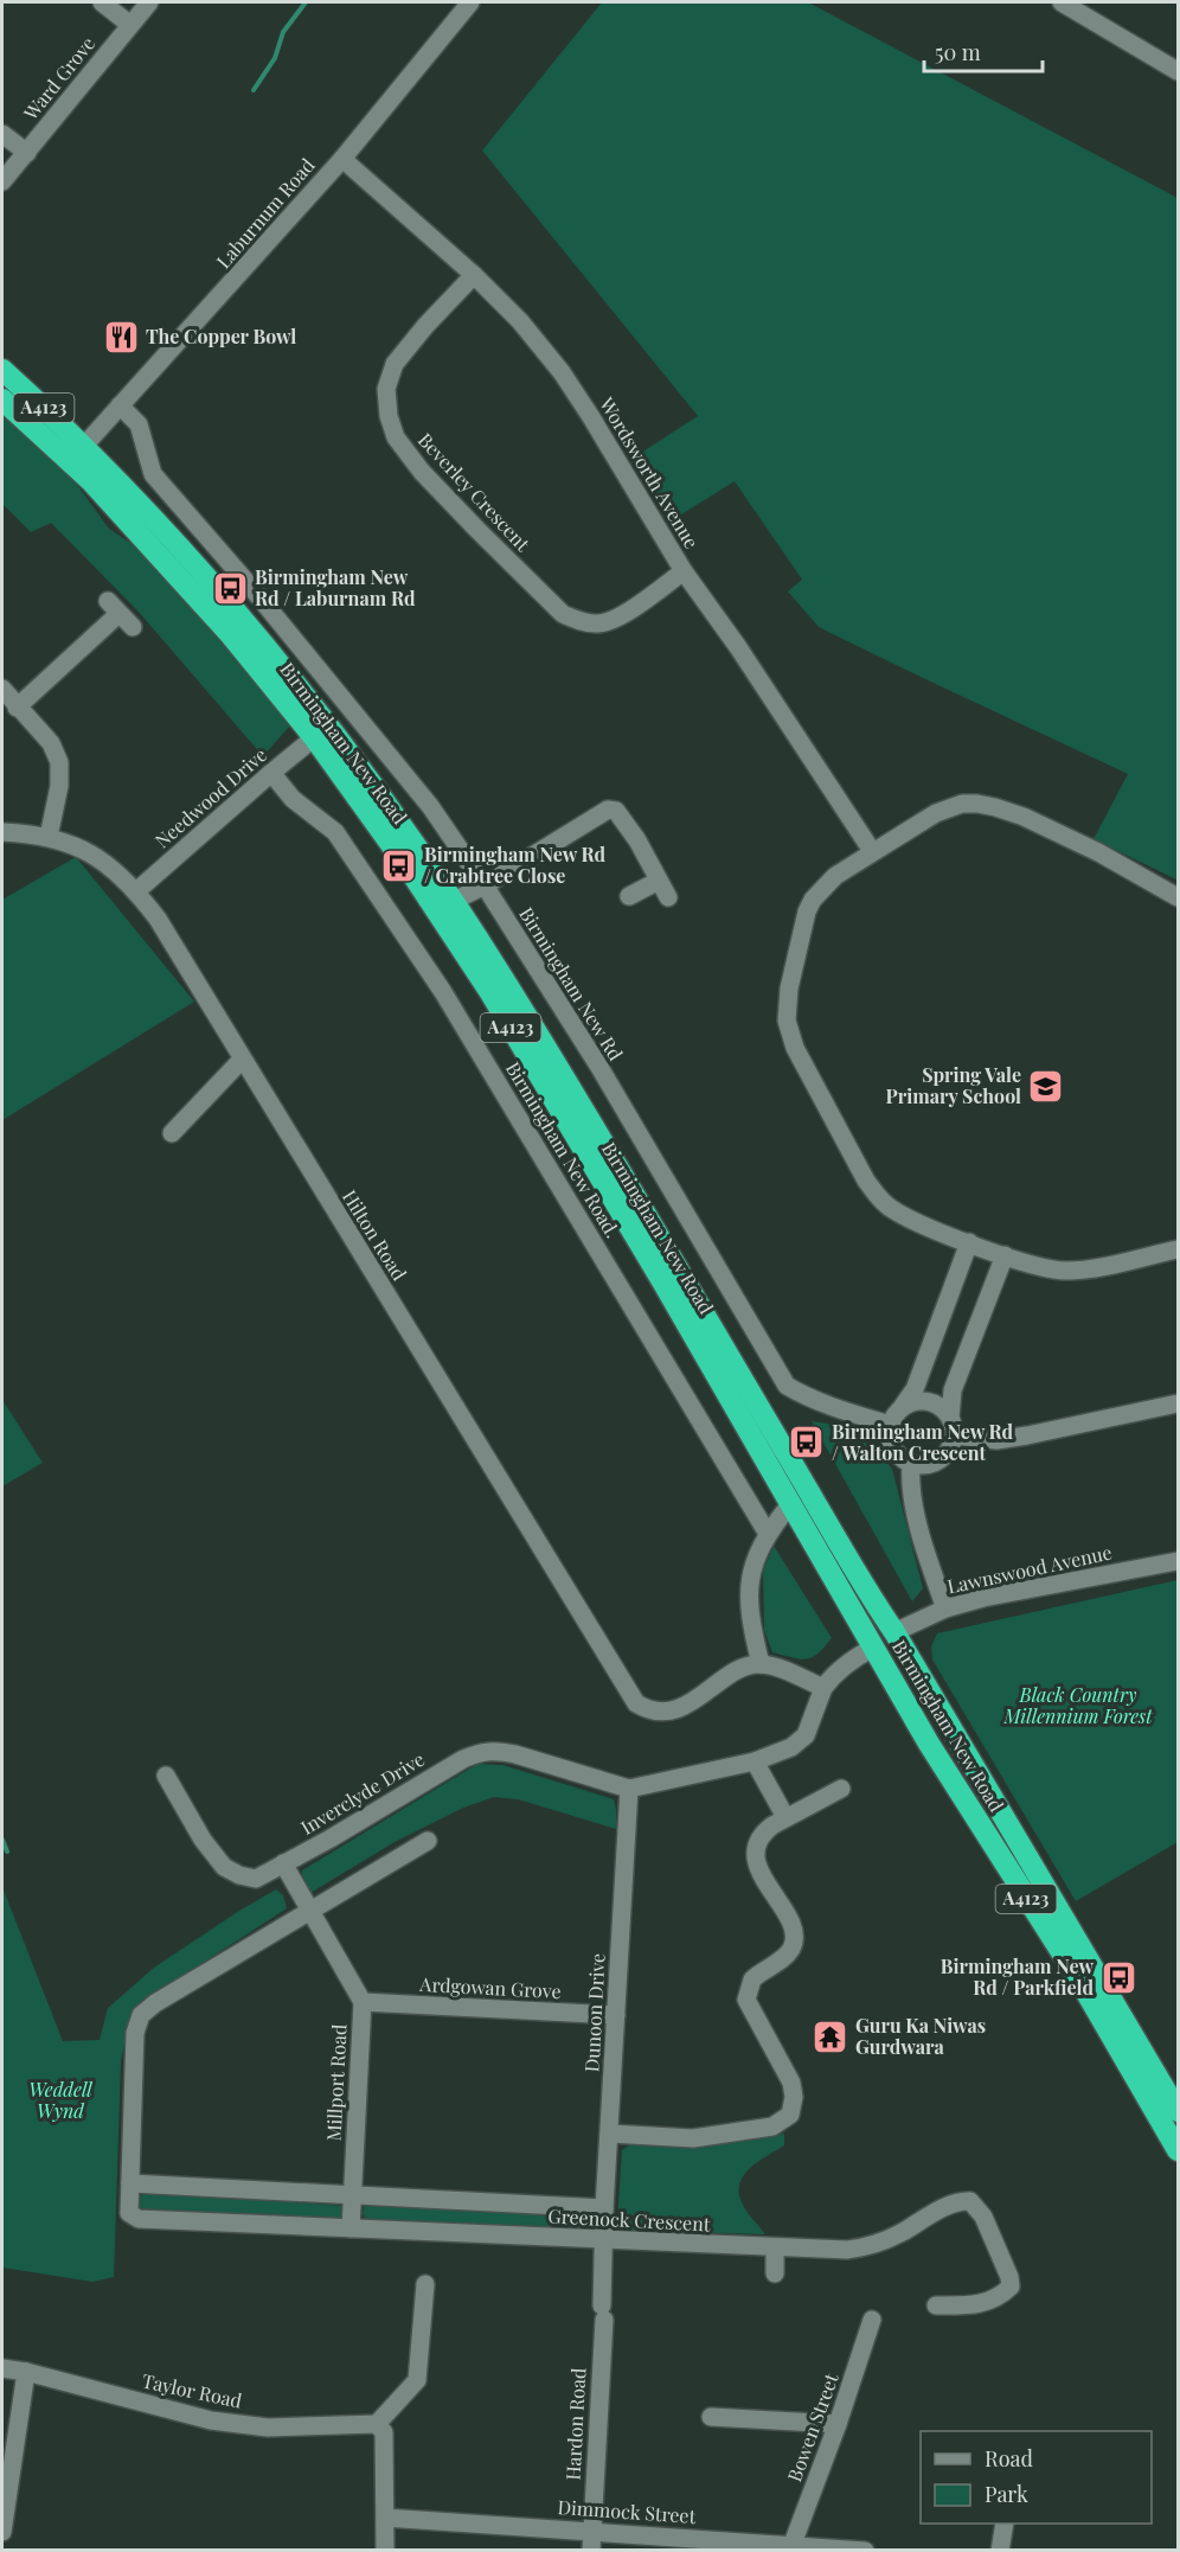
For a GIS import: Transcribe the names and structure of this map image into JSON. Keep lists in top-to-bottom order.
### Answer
{
  "streets": {
    "highway": ["A4123", "Birmingham New Road"],
    "street": [
      "Ward Grove",
      "Laburnum Road",
      "Wordsworth Avenue",
      "Beverley Crescent",
      "Needwood Drive",
      "Birmingham New Rd",
      "Birmingham New Road.",
      "Hilton Road",
      "Lawnswood Avenue",
      "Inverclyde Drive",
      "Ardgowan Grove",
      "Dunoon Drive",
      "Millport Road",
      "Greenock Crescent",
      "Taylor Road",
      "Hardon Road",
      "Bowen Street",
      "Dimmock Street"
    ]
  },
  "crossings": [
    ["Laburnum Road", "Wordsworth Avenue"],
    ["Laburnum Road", "Birmingham New Road"],
    ["Laburnum Road", "Birmingham New Rd"],
    ["Wordsworth Avenue", "Beverley Crescent"],
    ["Birmingham New Road", "Needwood Drive"],
    ["Birmingham New Road", "Lawnswood Avenue"],
    ["Needwood Drive", "Birmingham New Road."],
    ["Needwood Drive", "Hilton Road"],
    ["Inverclyde Drive", "Dunoon Drive"],
    ["Inverclyde Drive", "Millport Road"],
    ["Ardgowan Grove", "Dunoon Drive"],
    ["Ardgowan Grove", "Millport Road"],
    ["Dunoon Drive", "Greenock Crescent"],
    ["Dunoon Drive", "Hardon Road"],
    ["Millport Road", "Greenock Crescent"],
    ["Greenock Crescent", "Hardon Road"],
    ["Hardon Road", "Dimmock Street"],
    ["Bowen Street", "Dimmock Street"]
  ],
  "parks": ["Black Country Millennium Forest", "Weddell Wynd"],
  "places": {
    "restaurant": ["The Copper Bowl"],
    "bus stop": [
      "Birmingham New Rd / Laburnam Rd",
      "Birmingham New Rd / Crabtree Close",
      "Birmingham New Rd / Walton Crescent",
      "Birmingham New Rd / Parkfield"
    ],
    "school or university": ["Spring Vale Primary School"],
    "temple": ["Guru Ka Niwas Gurdwara"]
  },
  "legend": ["Road", "Park"],
  "scale_bar": "50 m"
}
